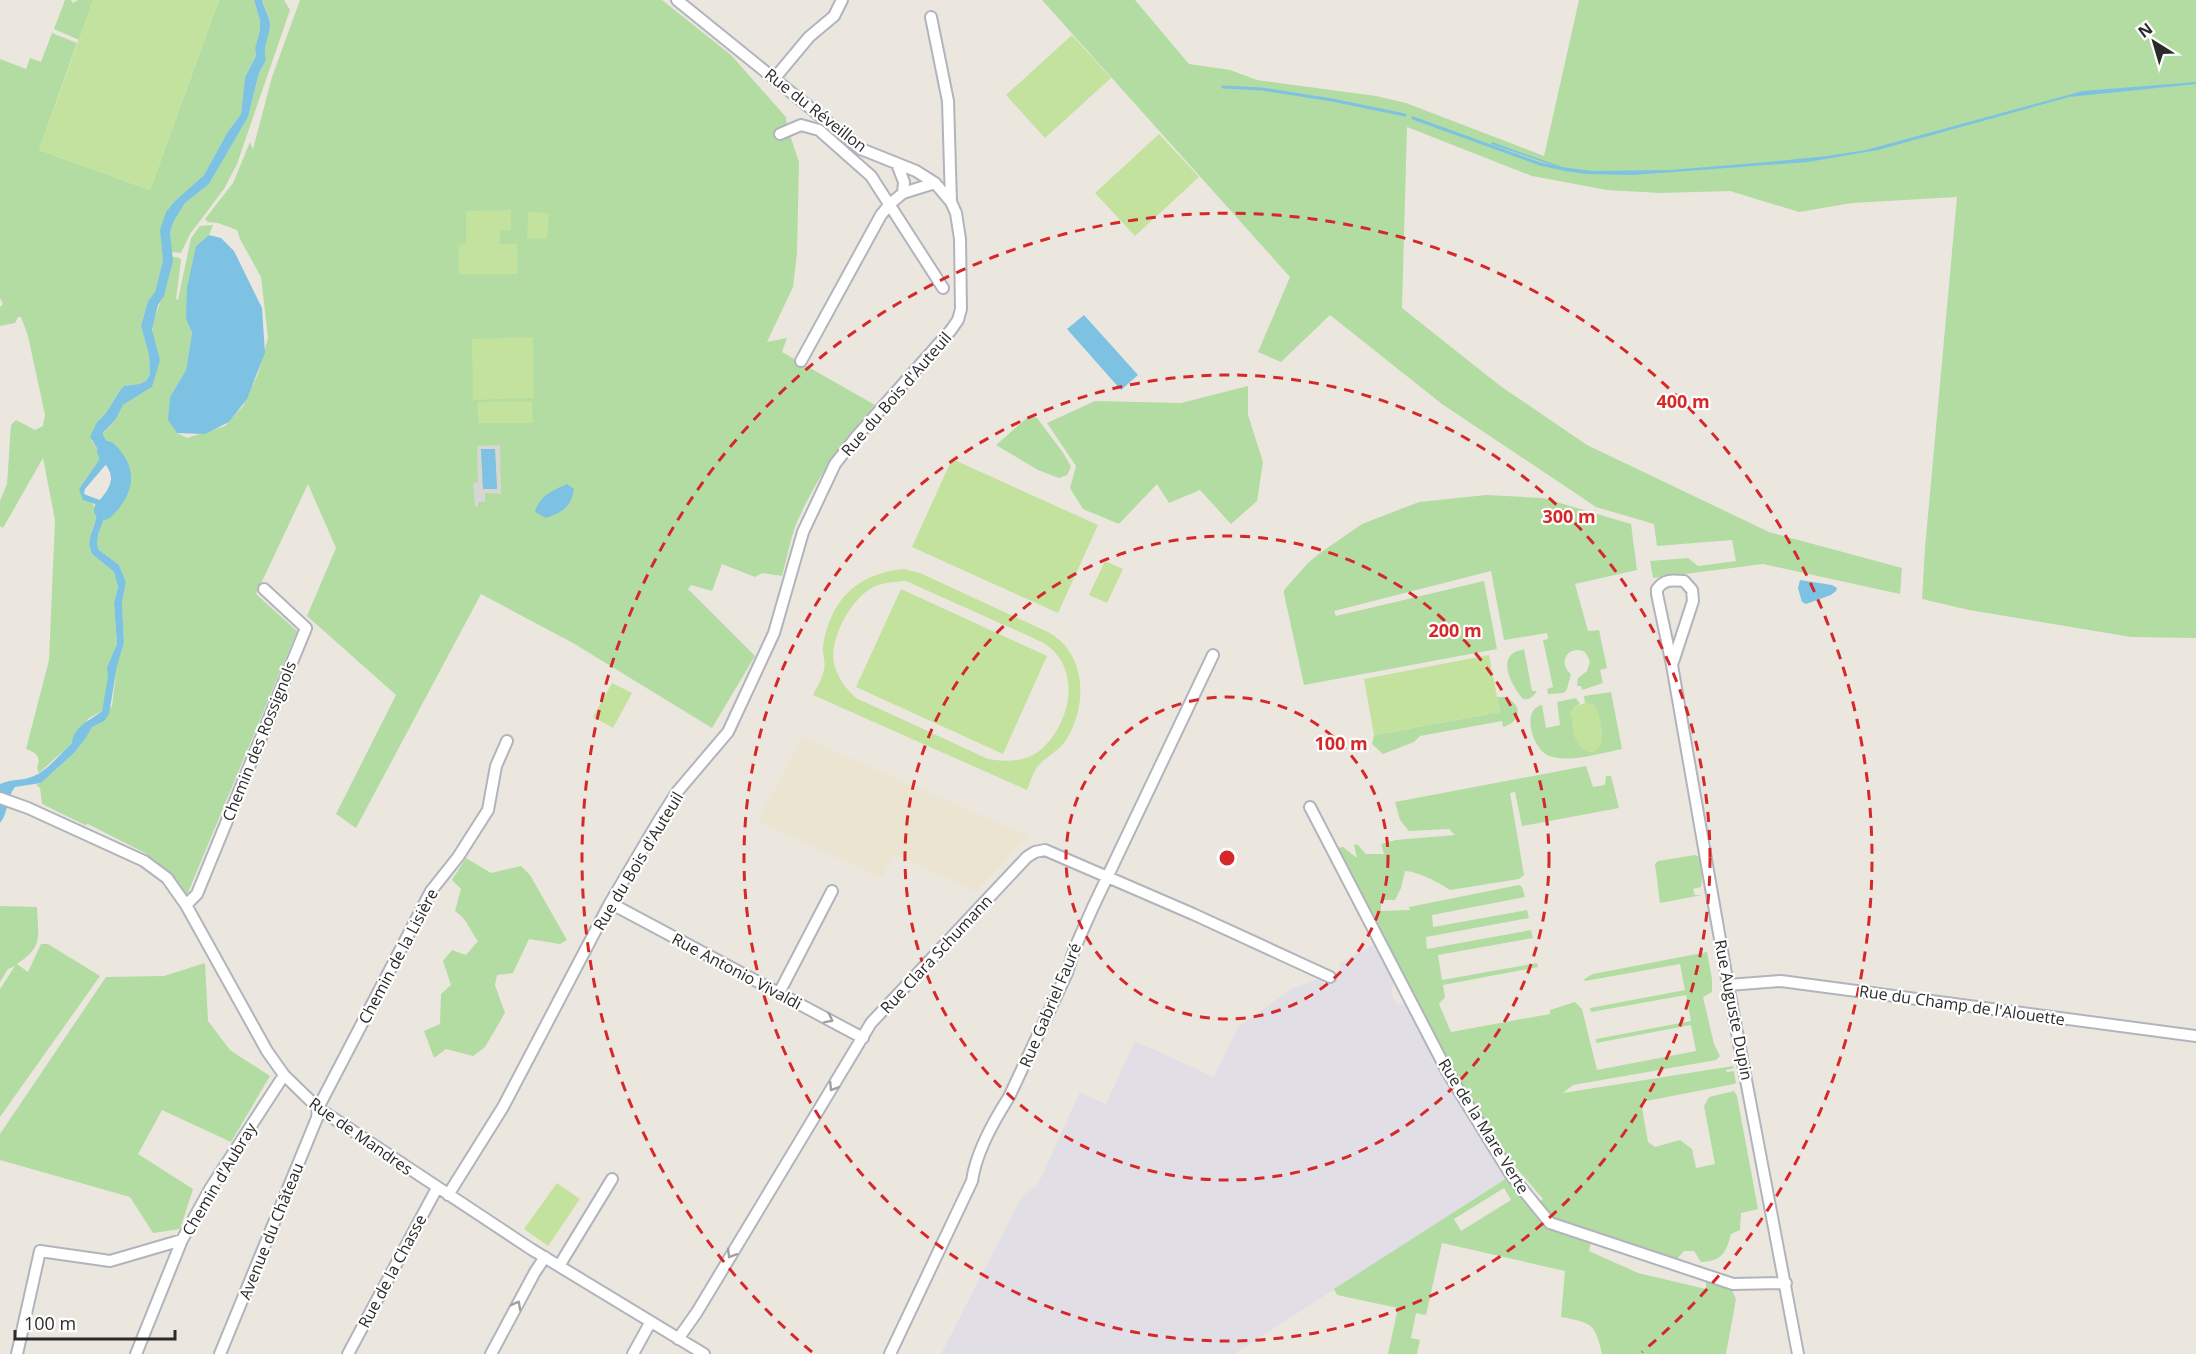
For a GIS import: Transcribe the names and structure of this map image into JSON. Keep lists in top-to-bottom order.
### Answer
{
  "streets": {
    "street": [
      "Rue du Réveillon",
      "Rue du Bois d'Auteuil",
      "Chemin des Rossignols",
      "Rue Clara Schumann",
      "Chemin de la Lisière",
      "Rue Antonio Vivaldi",
      "Rue Gabriel Fauré",
      "Rue du Champ de l'Alouette",
      "Rue Auguste Dupin",
      "Rue de la Mare Verte",
      "Rue de Mandres",
      "Chemin d'Aubray",
      "Avenue du Château",
      "Rue de la Chasse"
    ]
  },
  "crossings": [
    ["Rue du Réveillon", "Rue du Bois d'Auteuil"],
    ["Rue du Bois d'Auteuil", "Rue Antonio Vivaldi"],
    ["Rue du Bois d'Auteuil", "Rue de Mandres"],
    ["Chemin des Rossignols", "Rue de Mandres"],
    ["Rue Clara Schumann", "Rue Antonio Vivaldi"],
    ["Rue Clara Schumann", "Rue Gabriel Fauré"],
    ["Rue Clara Schumann", "Rue de Mandres"],
    ["Chemin de la Lisière", "Rue de Mandres"],
    ["Chemin de la Lisière", "Avenue du Château"],
    ["Rue du Champ de l'Alouette", "Rue Auguste Dupin"],
    ["Rue Auguste Dupin", "Rue de la Mare Verte"],
    ["Rue de Mandres", "Chemin d'Aubray"],
    ["Rue de Mandres", "Avenue du Château"],
    ["Rue de Mandres", "Rue de la Chasse"]
  ],
  "one_way": ["Rue Clara Schumann"],
  "scale_bar": "100 m",
  "north": "top left",
  "rings": [
    "400 m",
    "300 m",
    "200 m",
    "100 m"
  ]
}
